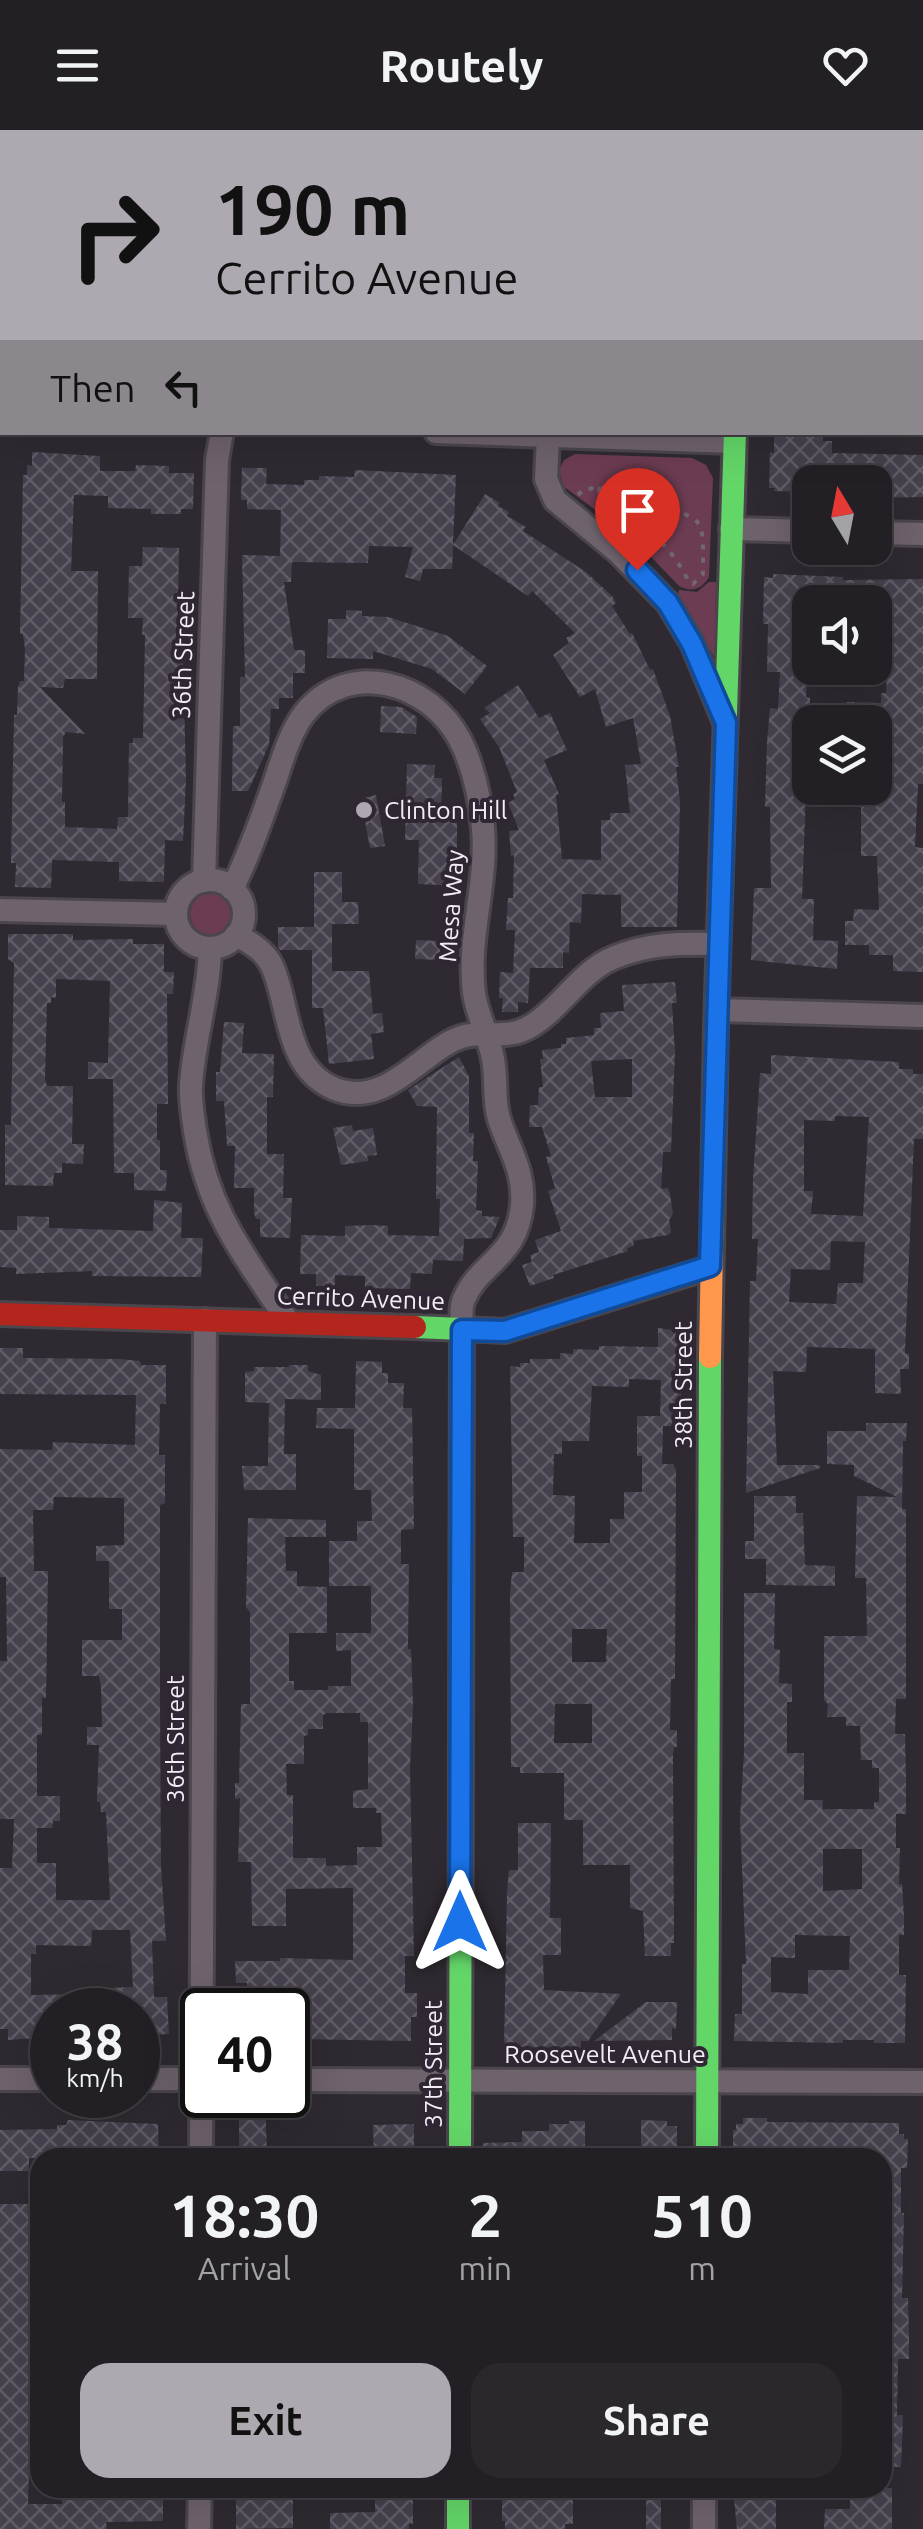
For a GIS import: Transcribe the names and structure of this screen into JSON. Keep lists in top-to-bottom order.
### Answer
{
  "streets": {
    "street": [
      "36th Street",
      "Mesa Way",
      "Cerrito Avenue",
      "38th Street",
      "Roosevelt Avenue",
      "37th Street"
    ]
  },
  "crossings": [
    ["36th Street", "Mesa Way"],
    ["36th Street", "Cerrito Avenue"],
    ["Mesa Way", "37th Street"],
    ["Cerrito Avenue", "38th Street"],
    ["Cerrito Avenue", "37th Street"],
    ["38th Street", "Roosevelt Avenue"],
    ["Roosevelt Avenue", "37th Street"]
  ],
  "places": ["Clinton Hill"],
  "north": "top",
  "page": {
    "header": "Routely",
    "turn": ["190 m", "Cerrito Avenue"],
    "then": "Then",
    "speed": "38 km/h",
    "limit": "40",
    "eta": [
      "18:30",
      "Arrival",
      "2",
      "min",
      "510",
      "m"
    ],
    "buttons": ["Exit", "Share"]
  }
}
